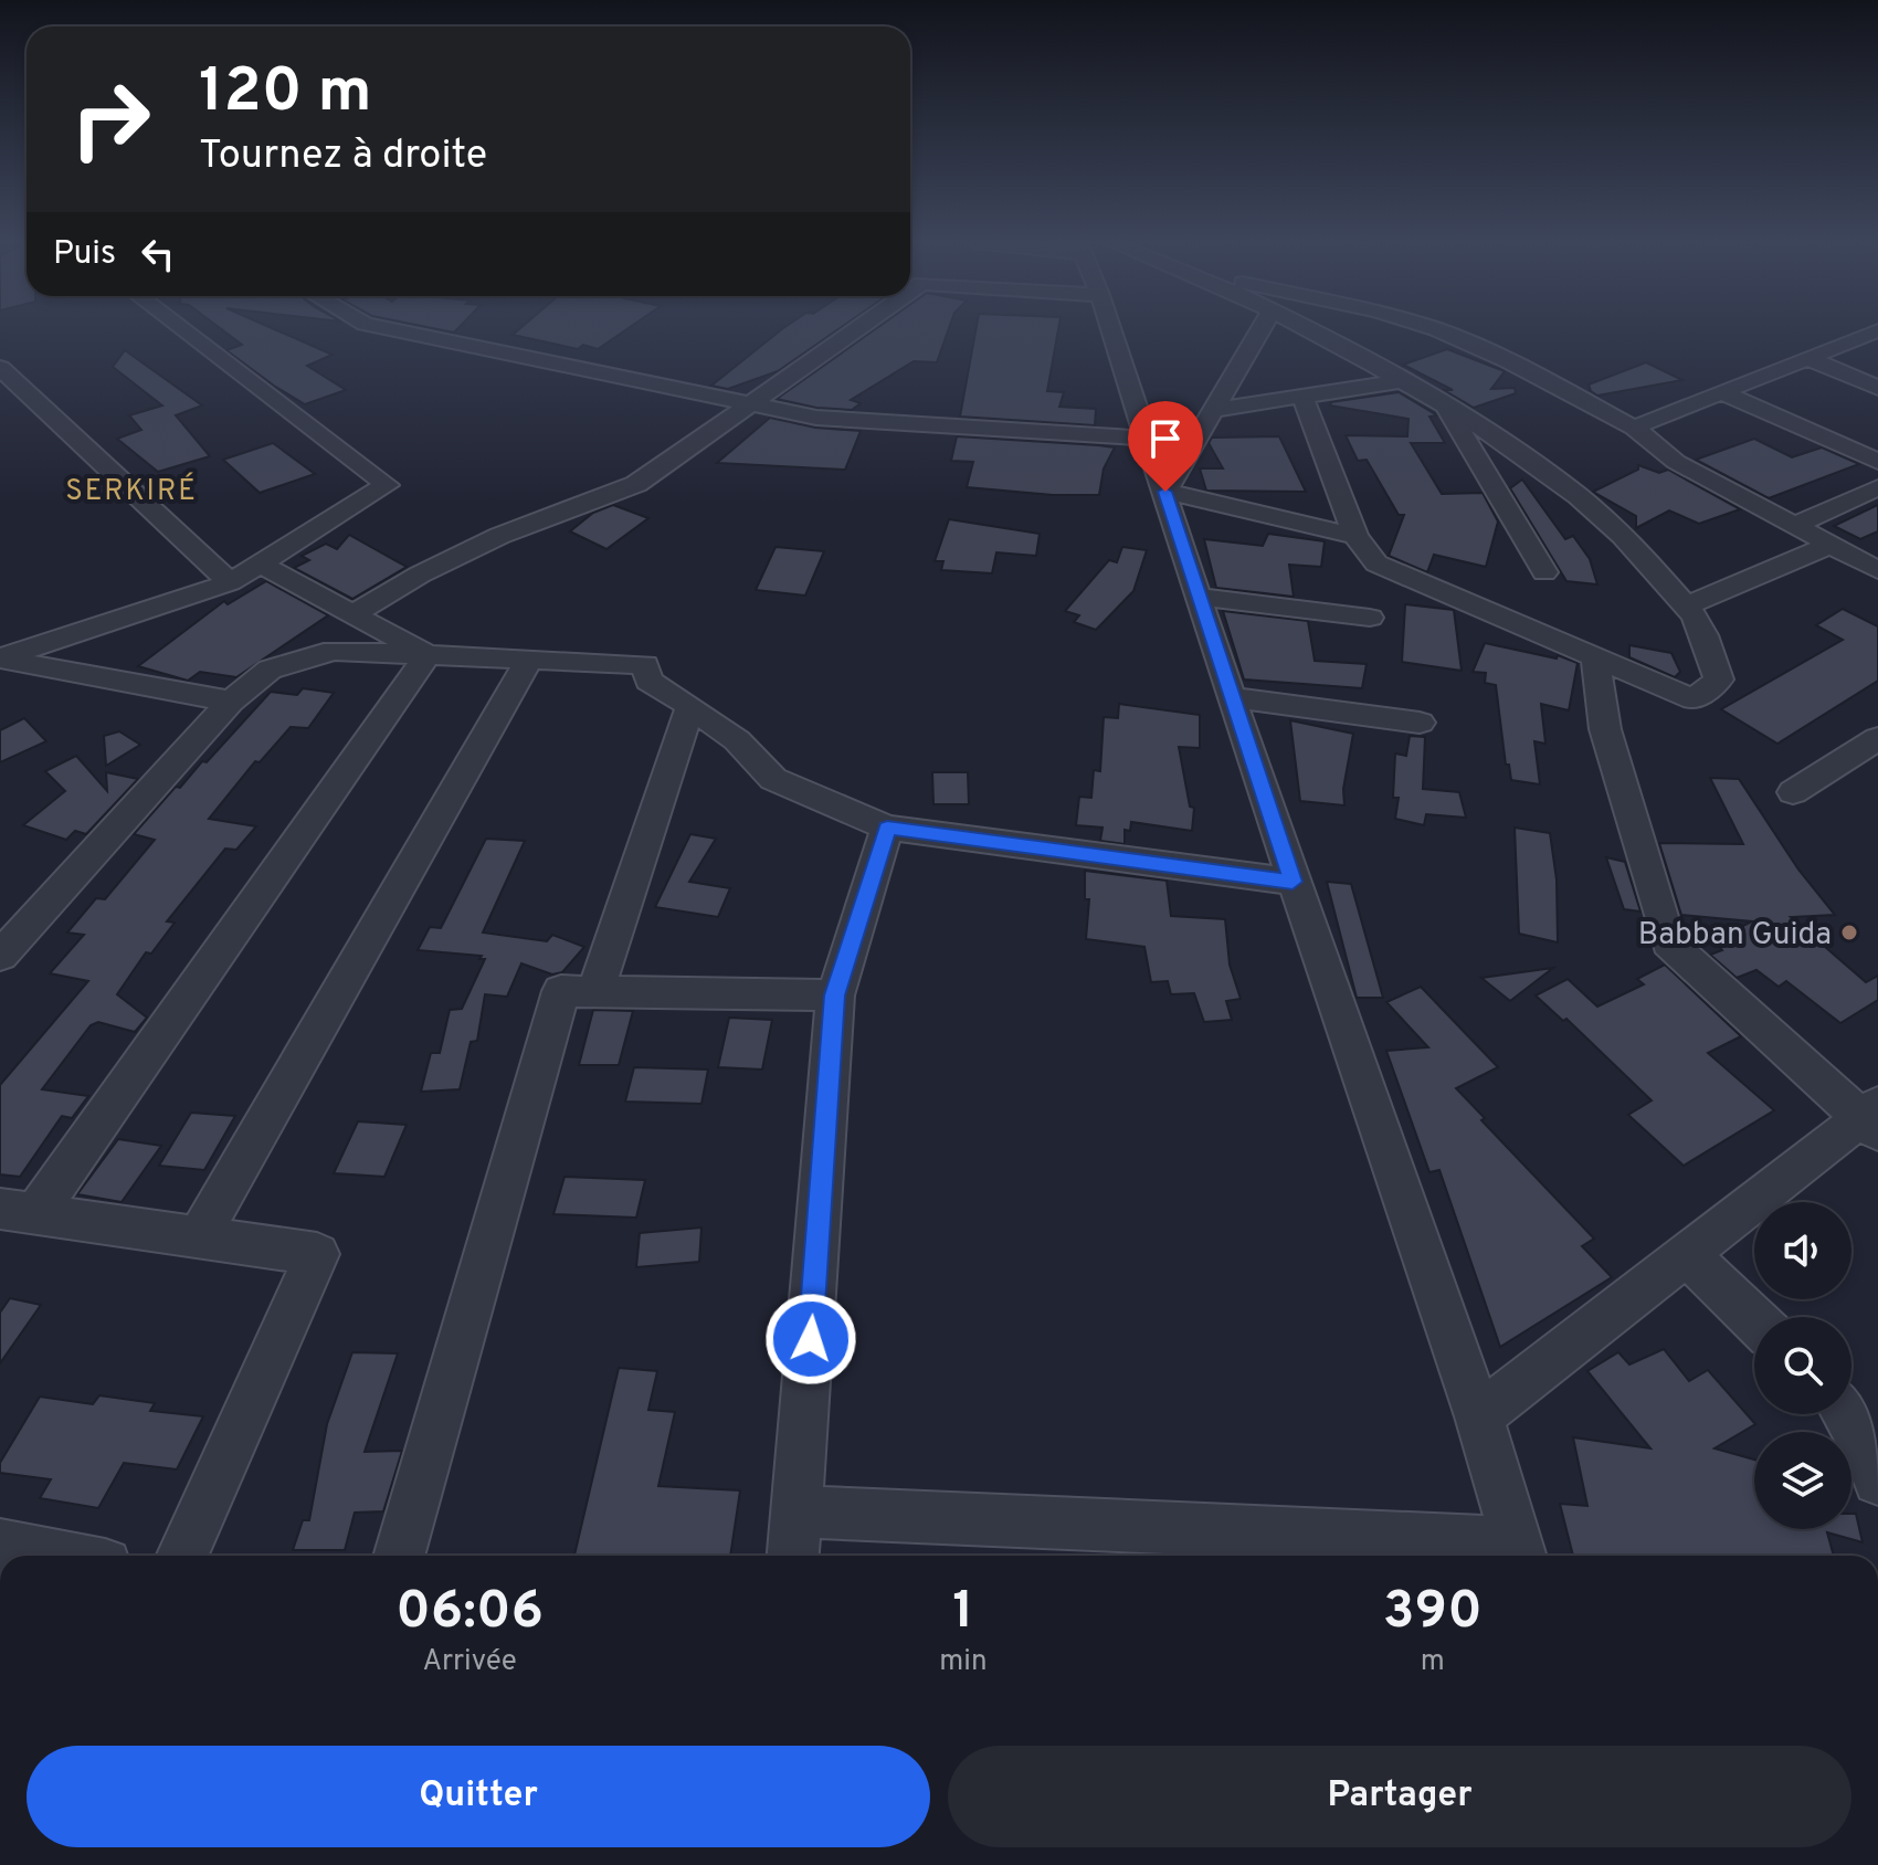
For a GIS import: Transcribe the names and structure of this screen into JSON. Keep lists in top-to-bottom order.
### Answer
{
  "districts": ["SERKIRÉ"],
  "places": ["Babban Guida"],
  "page": {
    "turn": ["120 m", "Tournez à droite"],
    "then": "Puis",
    "eta": [
      "06:06",
      "Arrivée",
      "1",
      "min",
      "390",
      "m"
    ],
    "buttons": ["Quitter", "Partager"]
  }
}
